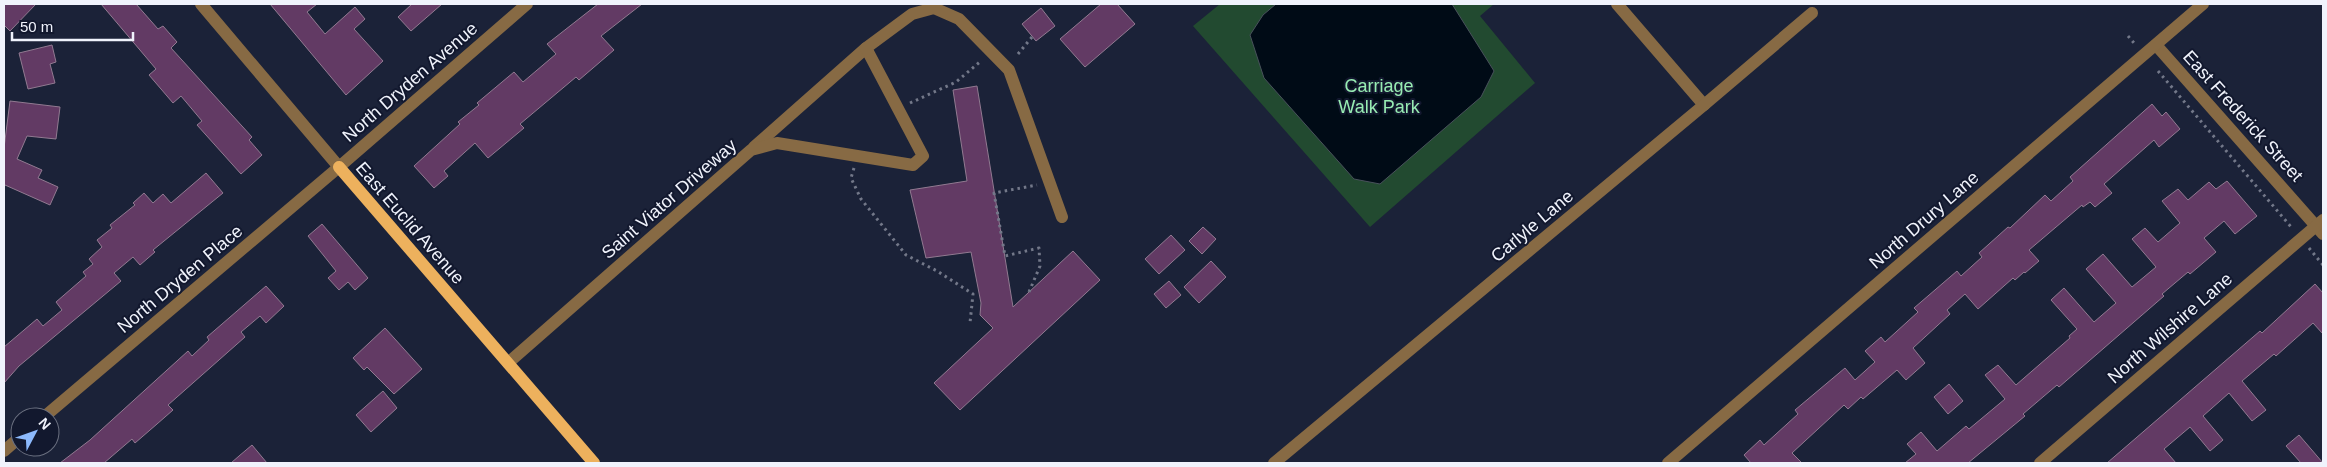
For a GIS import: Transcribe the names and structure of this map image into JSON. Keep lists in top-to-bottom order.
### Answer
{
  "streets": {
    "main road": ["East Euclid Avenue"],
    "street": [
      "North Dryden Avenue",
      "East Frederick Street",
      "Saint Viator Driveway",
      "North Drury Lane",
      "Carlyle Lane",
      "North Dryden Place",
      "North Wilshire Lane"
    ]
  },
  "crossings": [
    ["North Dryden Avenue", "East Euclid Avenue"],
    ["North Dryden Avenue", "North Dryden Place"],
    ["East Frederick Street", "North Drury Lane"],
    ["East Frederick Street", "North Wilshire Lane"],
    ["Saint Viator Driveway", "East Euclid Avenue"],
    ["East Euclid Avenue", "North Dryden Place"]
  ],
  "parks": ["Carriage Walk Park"],
  "scale_bar": "50 m",
  "north": "top right"
}
